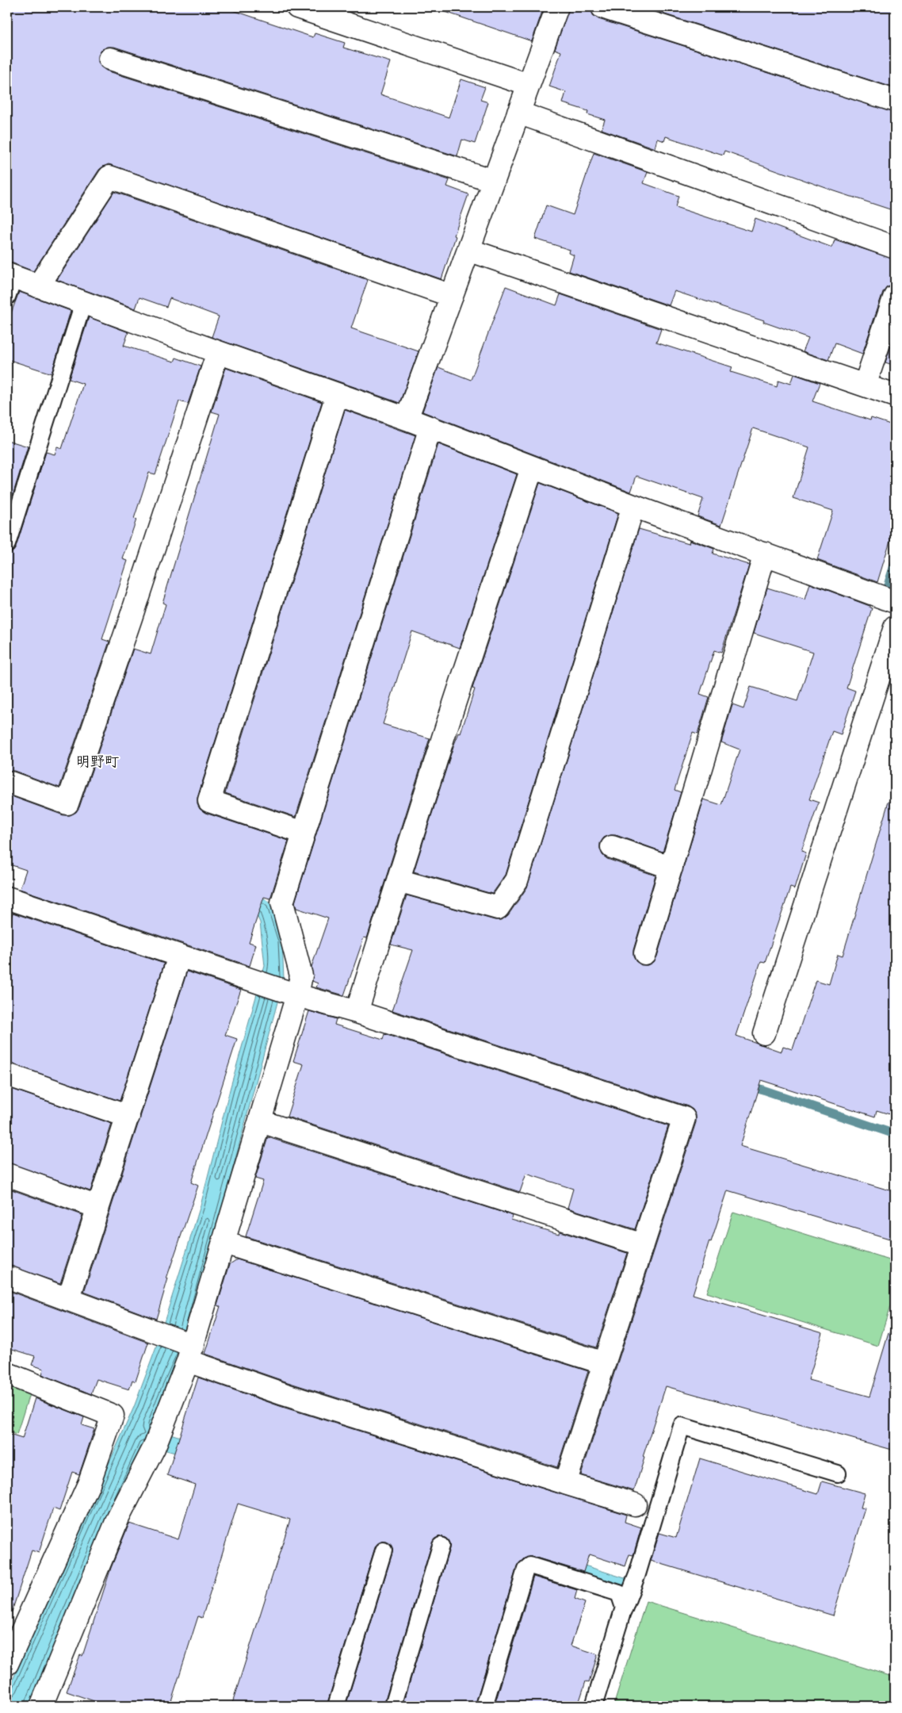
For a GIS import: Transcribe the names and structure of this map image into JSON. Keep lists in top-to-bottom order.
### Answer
{
  "districts": ["明野町"]
}
